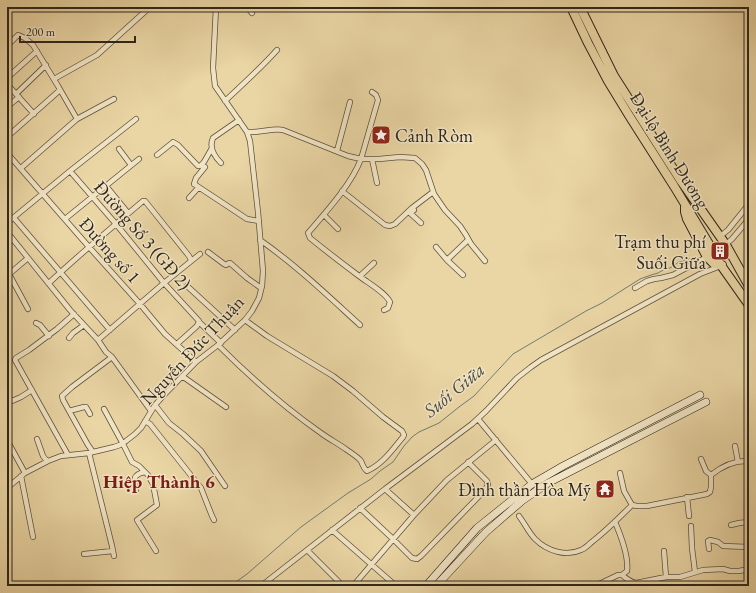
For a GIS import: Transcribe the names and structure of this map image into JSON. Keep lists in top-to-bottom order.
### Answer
{
  "streets": {
    "highway": ["Đại lộ Bình Dương"],
    "street": ["Đường Số 3 (GĐ 2)", "Đường số 1", "Nguyễn Đức Thuận"]
  },
  "crossings": [
    ["Đường số 1", "Nguyễn Đức Thuận"]
  ],
  "districts": ["Hiệp Thành 6"],
  "water": ["Suối Giữa"],
  "places": {
    "place": ["Cảnh Ròm"],
    "building": ["Trạm thu phí Suối Giữa"],
    "temple": ["Đình thần Hòa Mỹ"]
  },
  "scale_bar": "200 m"
}
